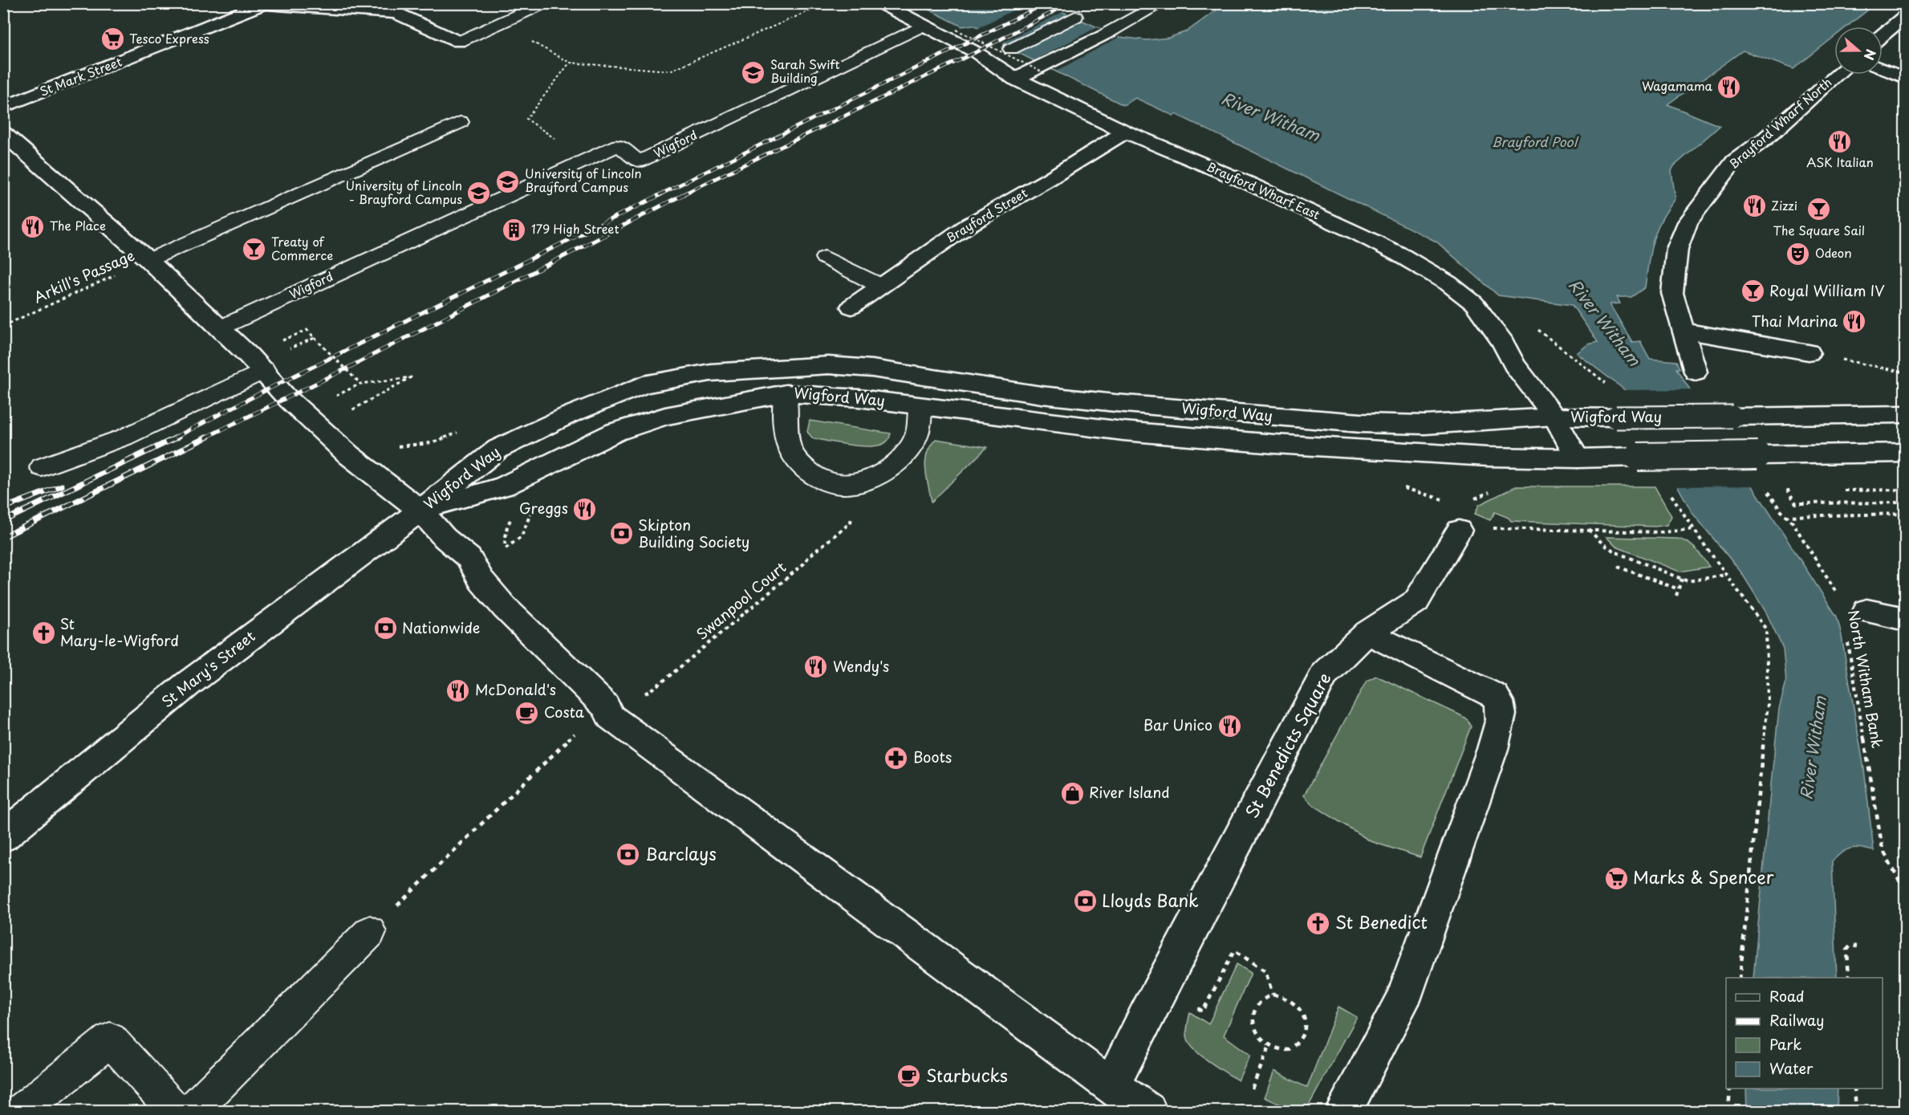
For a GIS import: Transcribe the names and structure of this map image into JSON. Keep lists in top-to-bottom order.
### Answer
{
  "streets": {
    "street": [
      "St Mark Street",
      "Brayford Wharf North",
      "Brayford Wharf East",
      "Brayford Street",
      "Wigford Way",
      "St Mary's Street",
      "St Benedicts Square"
    ],
    "lane": ["Wigford"],
    "path": ["Arkill's Passage", "Swanpool Court", "North Witham Bank"]
  },
  "crossings": [
    ["Wigford", "Brayford Wharf East"],
    ["Brayford Wharf East", "Brayford Street"],
    ["Brayford Wharf East", "Wigford Way"],
    ["Wigford Way", "St Mary's Street"]
  ],
  "water": ["River Witham", "Brayford Pool"],
  "places": {
    "supermarket": ["Tesco Express", "Marks & Spencer"],
    "school or university": ["Sarah Swift Building", "University of Lincoln Brayford Campus", "University of Lincoln - Brayford Campus"],
    "restaurant": [
      "Wagamama",
      "ASK Italian",
      "Zizzi",
      "The Place",
      "Thai Marina",
      "Greggs",
      "Wendy's",
      "McDonald's",
      "Bar Unico"
    ],
    "bar": ["The Square Sail", "Treaty of Commerce", "Royal William IV"],
    "building": ["179 High Street"],
    "theatre": ["Odeon"],
    "bank": [
      "Skipton Building Society",
      "Nationwide",
      "Barclays",
      "Lloyds Bank"
    ],
    "church": ["St Mary-le-Wigford", "St Benedict"],
    "cafe": ["Costa", "Starbucks"],
    "pharmacy": ["Boots"],
    "shop": ["River Island"]
  },
  "legend": [
    "Road",
    "Railway",
    "Park",
    "Water"
  ],
  "north": "right"
}
